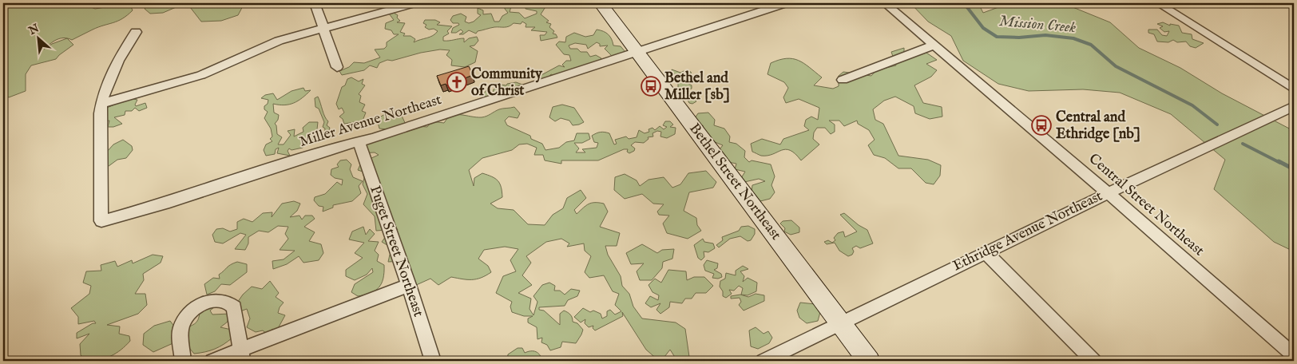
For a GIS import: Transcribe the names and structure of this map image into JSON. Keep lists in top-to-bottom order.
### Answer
{
  "streets": {
    "street": [
      "Miller Avenue Northeast",
      "Bethel Street Northeast",
      "Central Street Northeast",
      "Ethridge Avenue Northeast",
      "Puget Street Northeast"
    ]
  },
  "crossings": [
    ["Miller Avenue Northeast", "Bethel Street Northeast"],
    ["Miller Avenue Northeast", "Puget Street Northeast"],
    ["Bethel Street Northeast", "Ethridge Avenue Northeast"],
    ["Central Street Northeast", "Ethridge Avenue Northeast"]
  ],
  "water": ["Mission Creek"],
  "places": {
    "church": ["Community of Christ"],
    "bus stop": ["Bethel and Miller [sb]", "Central and Ethridge [nb]"]
  },
  "north": "top left"
}
